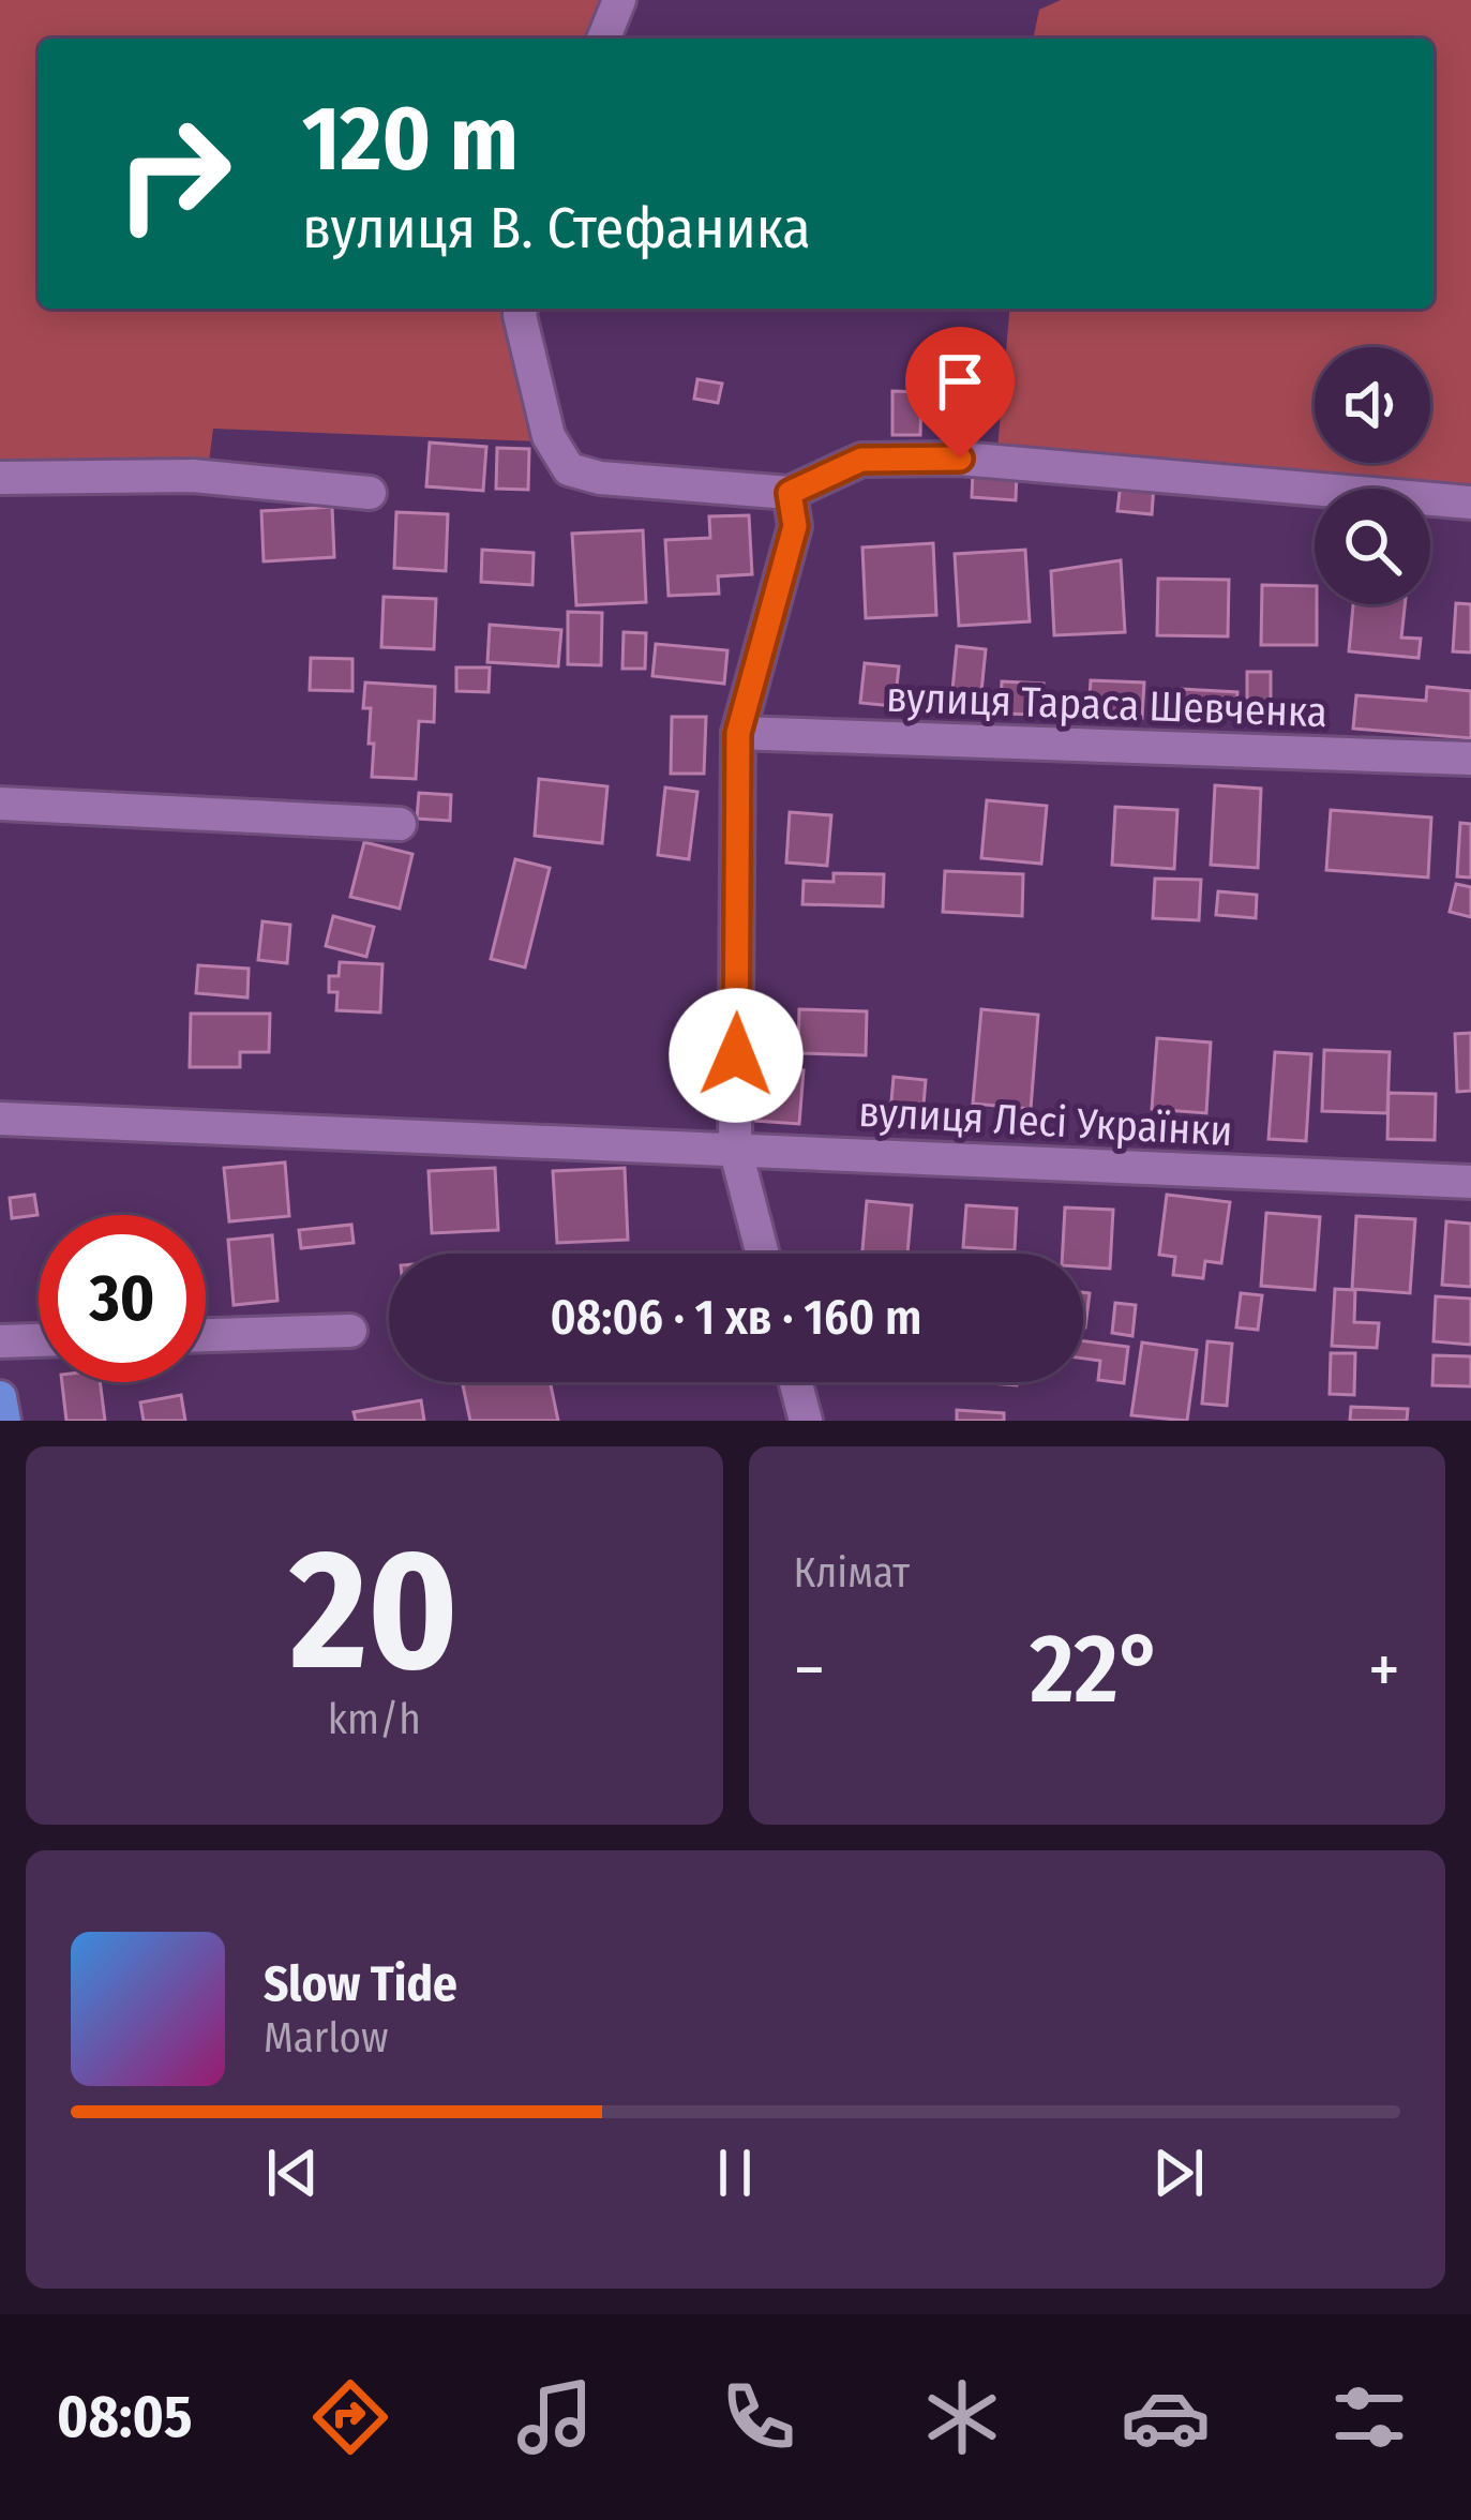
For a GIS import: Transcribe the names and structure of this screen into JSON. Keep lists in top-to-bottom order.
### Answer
{
  "streets": {
    "street": ["вулиця Тараса Шевченка", "вулиця Лесі Українки"]
  },
  "page": {
    "turn": ["120 m", "вулиця В. Стефаника"],
    "limit": "30",
    "trip": "08:06 · 1 хв · 160 m",
    "tile": [
      ["20", "km/h"],
      "Клімат"
    ],
    "heat": ["−", "22°", "+"],
    "song": ["Slow Tide", "Marlow"],
    "tabs": "08:05"
  }
}
